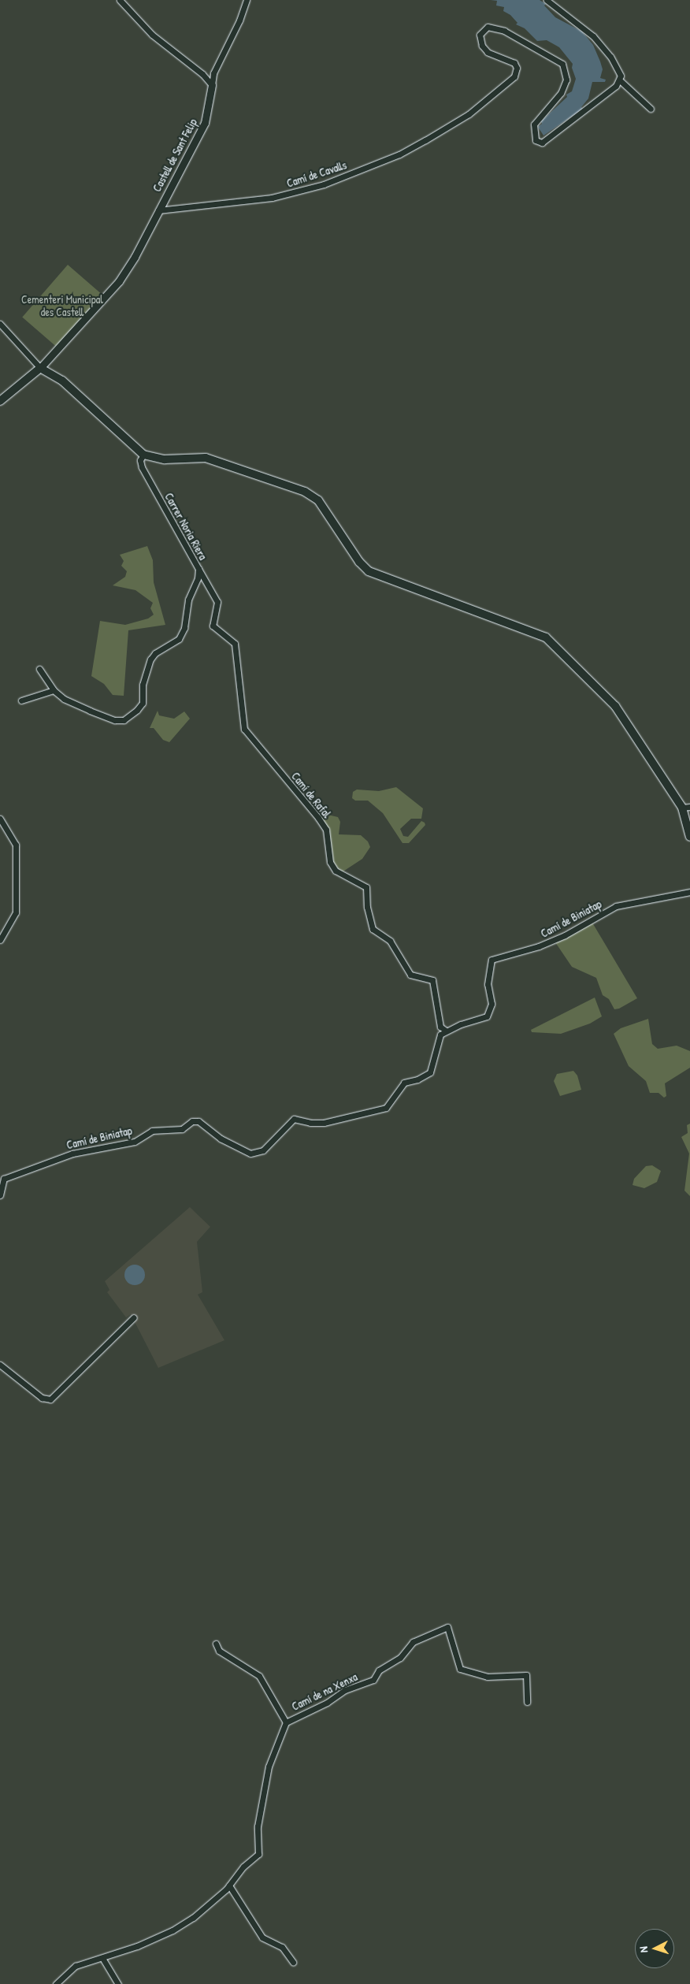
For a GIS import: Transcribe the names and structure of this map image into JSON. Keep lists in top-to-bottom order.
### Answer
{
  "streets": {
    "street": [
      "Castell de Sant Felip",
      "Camí de Cavalls",
      "Carrer Noria Riera",
      "Camí de Rafal",
      "Camí de Biniatap",
      "Camí de na Xenxa"
    ]
  },
  "crossings": [
    ["Castell de Sant Felip", "Camí de Cavalls"],
    ["Carrer Noria Riera", "Camí de Rafal"],
    ["Camí de Rafal", "Camí de Biniatap"]
  ],
  "parks": ["Cementeri Municipal des Castell"],
  "north": "left"
}
